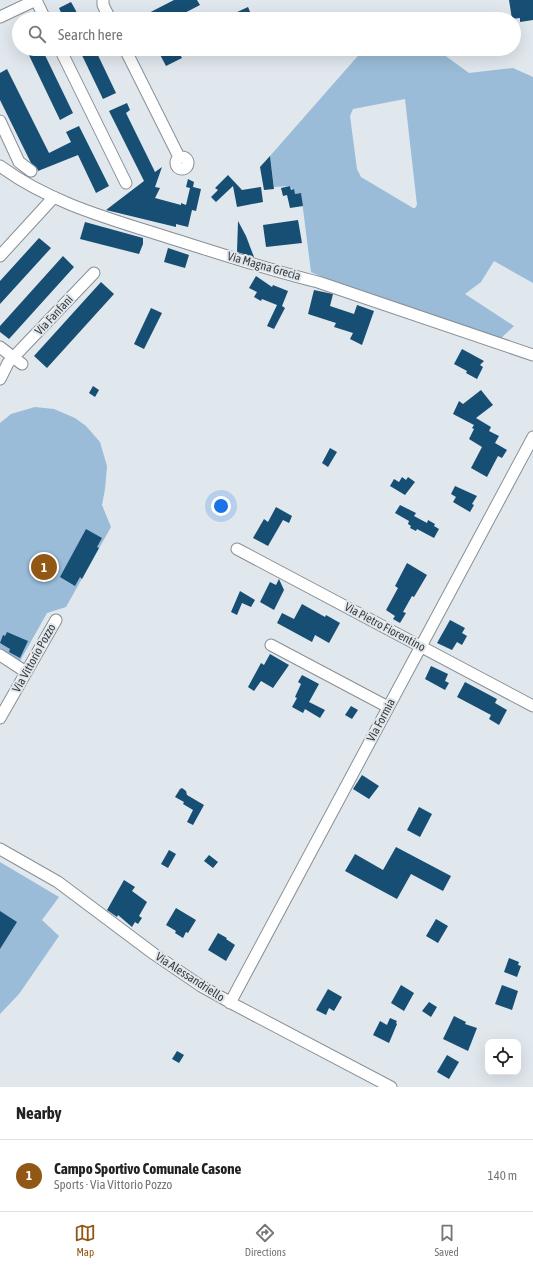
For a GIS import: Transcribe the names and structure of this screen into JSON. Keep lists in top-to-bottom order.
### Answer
{
  "streets": {
    "street": [
      "Via Magna Grecia",
      "Via Fanfani",
      "Via Pietro Fiorentino",
      "Via Vittorio Pozzo",
      "Via Formia",
      "Via Alessandriello"
    ]
  },
  "crossings": [
    ["Via Pietro Fiorentino", "Via Formia"],
    ["Via Formia", "Via Alessandriello"]
  ],
  "page": {
    "search": "Search here",
    "pins": "1",
    "heading": "Nearby",
    "list": [
      {
        "mark": "1",
        "name": "Campo Sportivo Comunale Casone",
        "note": "Sports · Via Vittorio Pozzo",
        "value": "140 m"
      }
    ],
    "nav": ["Map", "Directions", "Saved"]
  }
}
